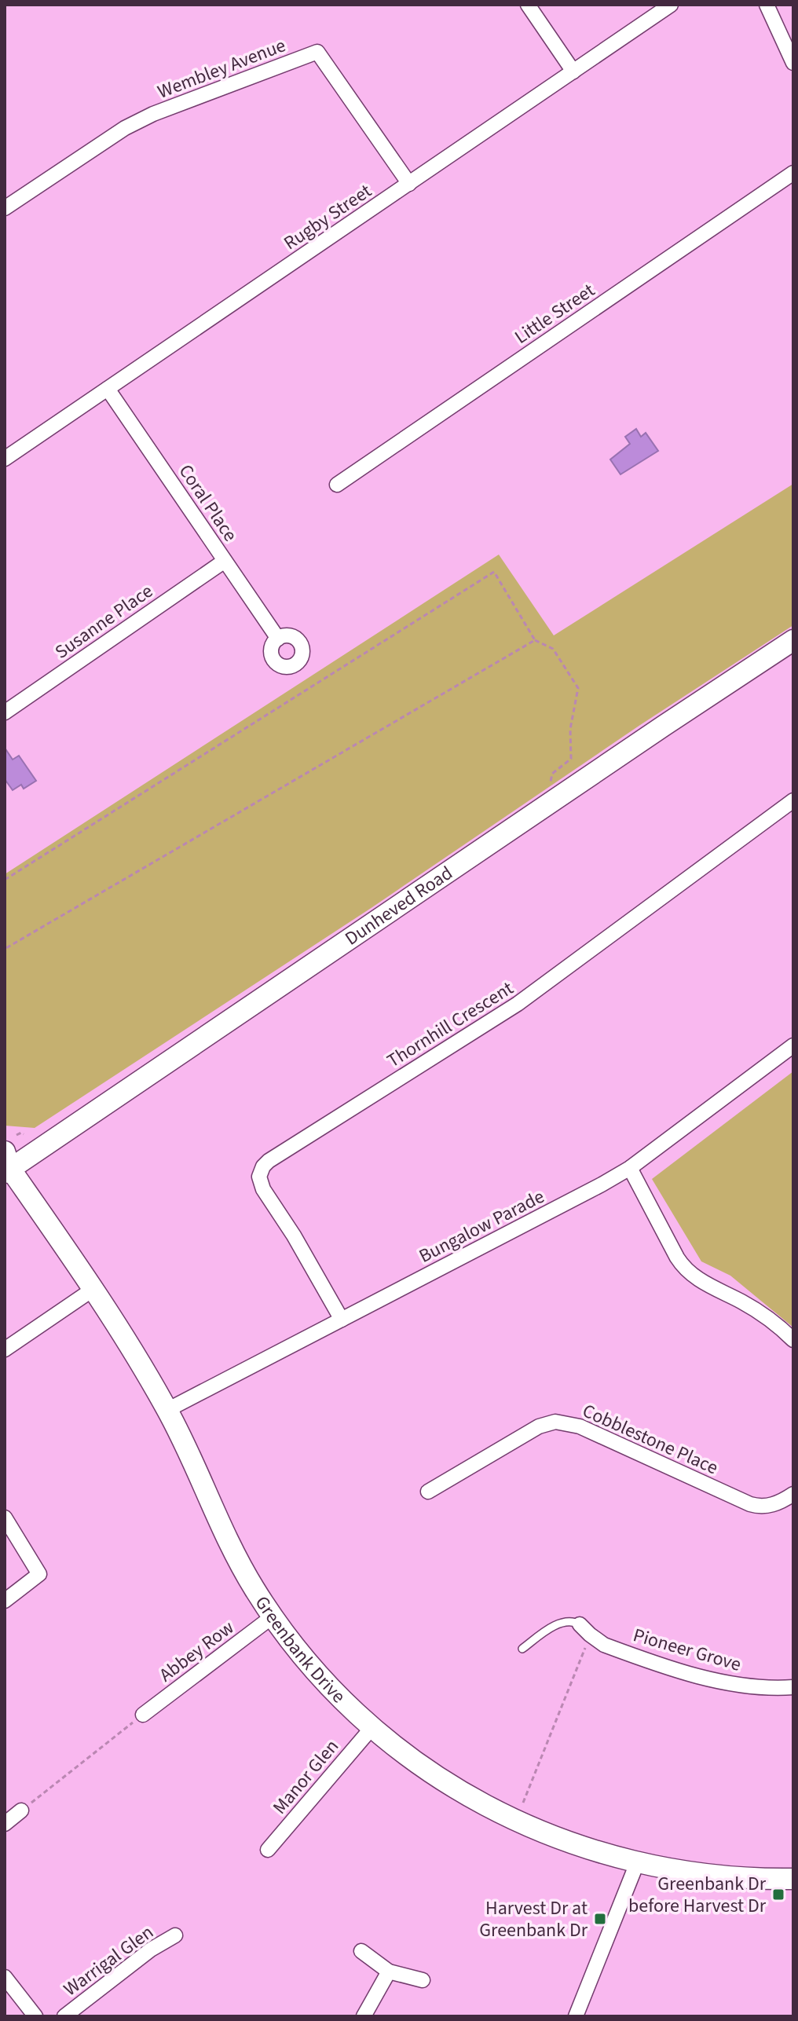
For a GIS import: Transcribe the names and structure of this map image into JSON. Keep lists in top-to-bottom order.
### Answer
{
  "streets": {
    "street": [
      "Wembley Avenue",
      "Rugby Street",
      "Little Street",
      "Coral Place",
      "Susanne Place",
      "Dunheved Road",
      "Thornhill Crescent",
      "Bungalow Parade",
      "Cobblestone Place",
      "Greenbank Drive",
      "Pioneer Grove",
      "Abbey Row",
      "Manor Glen",
      "Warrigal Glen"
    ]
  },
  "crossings": [
    ["Wembley Avenue", "Rugby Street"],
    ["Rugby Street", "Coral Place"],
    ["Coral Place", "Susanne Place"],
    ["Dunheved Road", "Greenbank Drive"],
    ["Thornhill Crescent", "Bungalow Parade"],
    ["Bungalow Parade", "Greenbank Drive"],
    ["Greenbank Drive", "Abbey Row"],
    ["Greenbank Drive", "Manor Glen"]
  ],
  "places": {
    "transit": ["Greenbank Dr before Harvest Dr", "Harvest Dr at Greenbank Dr"]
  }
}
